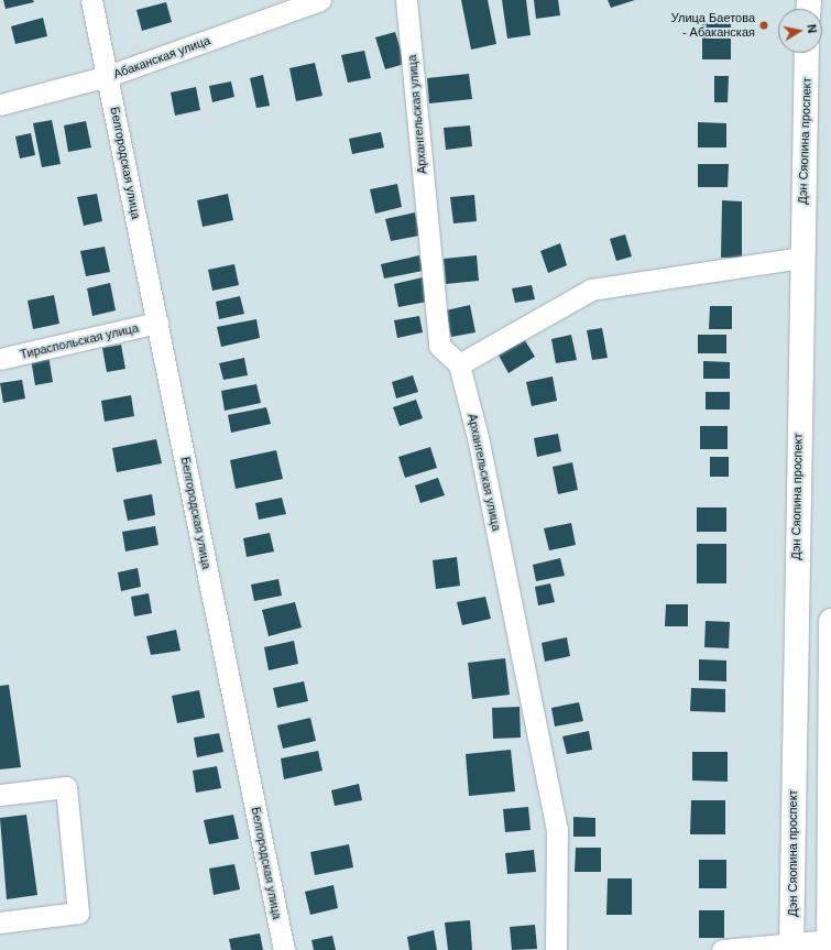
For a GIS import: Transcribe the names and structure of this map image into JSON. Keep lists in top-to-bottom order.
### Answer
{
  "streets": {
    "main road": ["Дэн Сяопина проспект"],
    "street": [
      "Абаканская улица",
      "Архангельская улица",
      "Белгородская улица",
      "Тираспольская улица"
    ]
  },
  "crossings": [
    ["Абаканская улица", "Белгородская улица"],
    ["Белгородская улица", "Тираспольская улица"]
  ],
  "places": ["Улица Баетова - Абаканская"],
  "north": "right"
}
